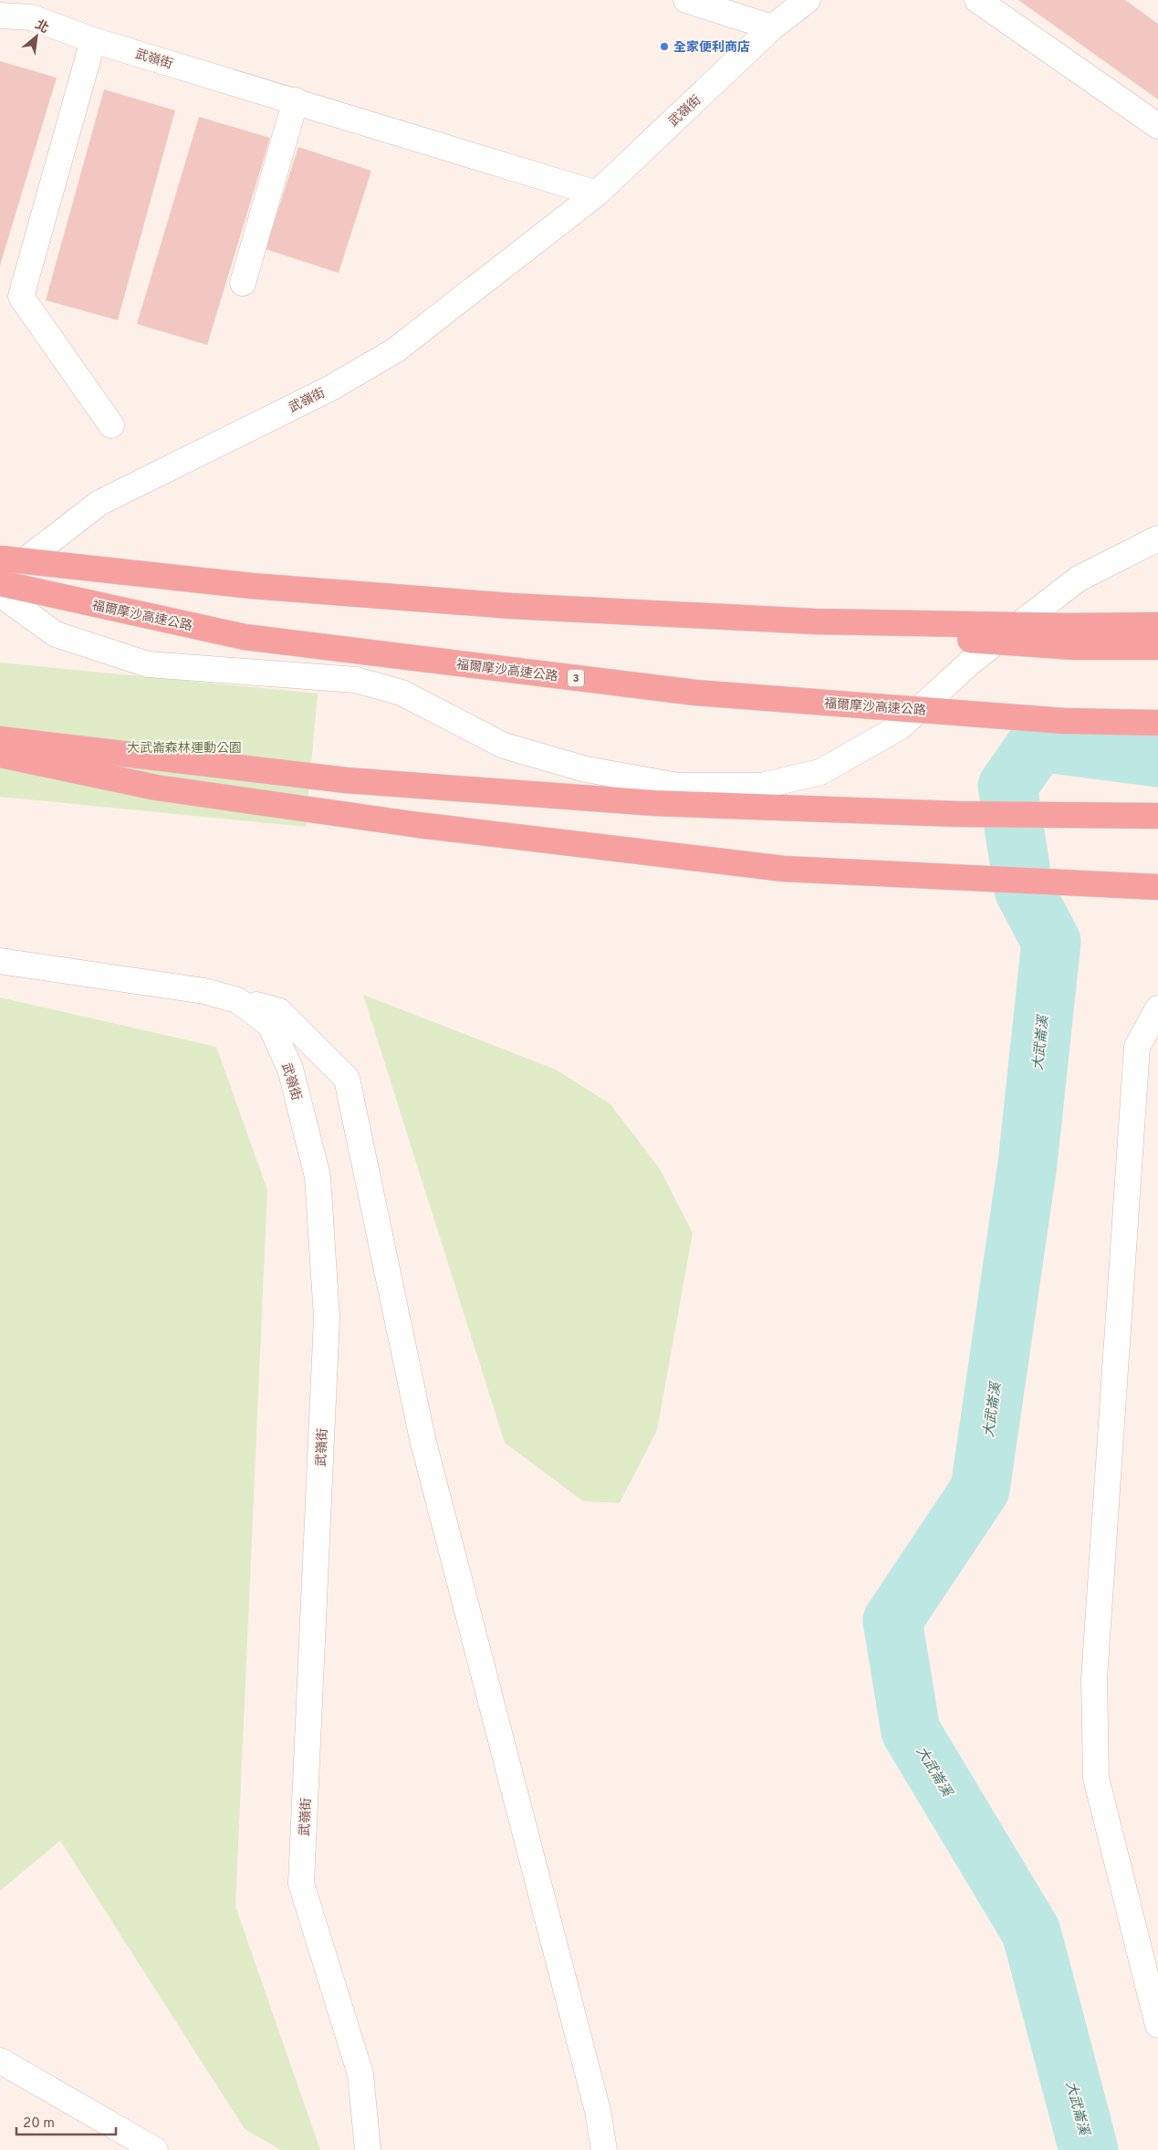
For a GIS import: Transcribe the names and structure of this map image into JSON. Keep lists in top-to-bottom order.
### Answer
{
  "streets": {
    "highway": ["福爾摩沙高速公路", "3"],
    "street": ["武嶺街"]
  },
  "crossings": [
    ["武嶺街", "福爾摩沙高速公路"]
  ],
  "water": ["大武崙溪"],
  "parks": ["大武崙森林運動公園"],
  "places": ["全家便利商店"],
  "scale_bar": "20 m",
  "north": "top right"
}
